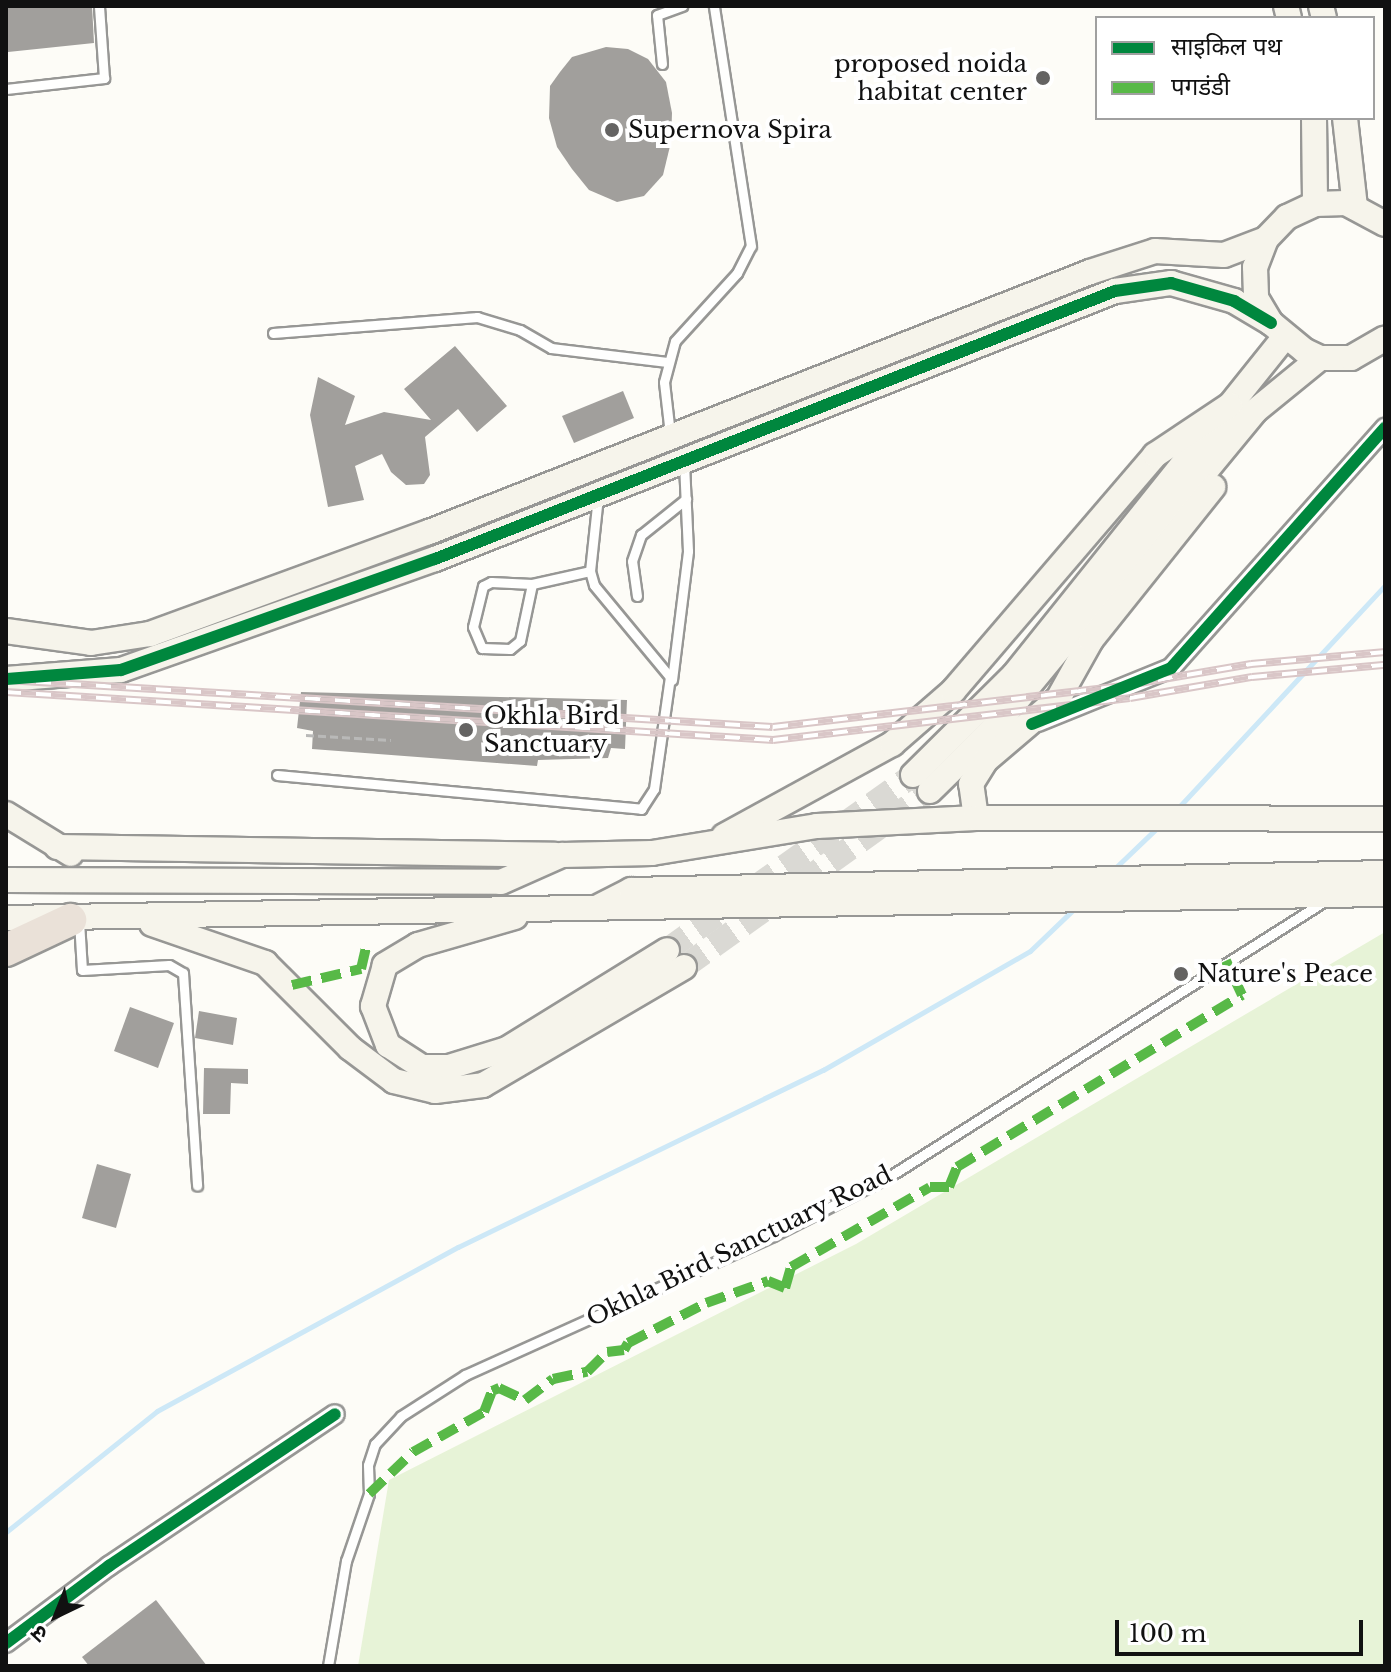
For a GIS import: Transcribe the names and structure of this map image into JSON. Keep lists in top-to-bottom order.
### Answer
{
  "streets": {
    "lane": ["Okhla Bird Sanctuary Road"]
  },
  "places": [
    "proposed noida habitat center",
    "Supernova Spira",
    "Okhla Bird Sanctuary",
    "Nature's Peace"
  ],
  "legend": ["साइकिल पथ", "पगडंडी"],
  "scale_bar": "100 m",
  "north": "bottom left"
}
